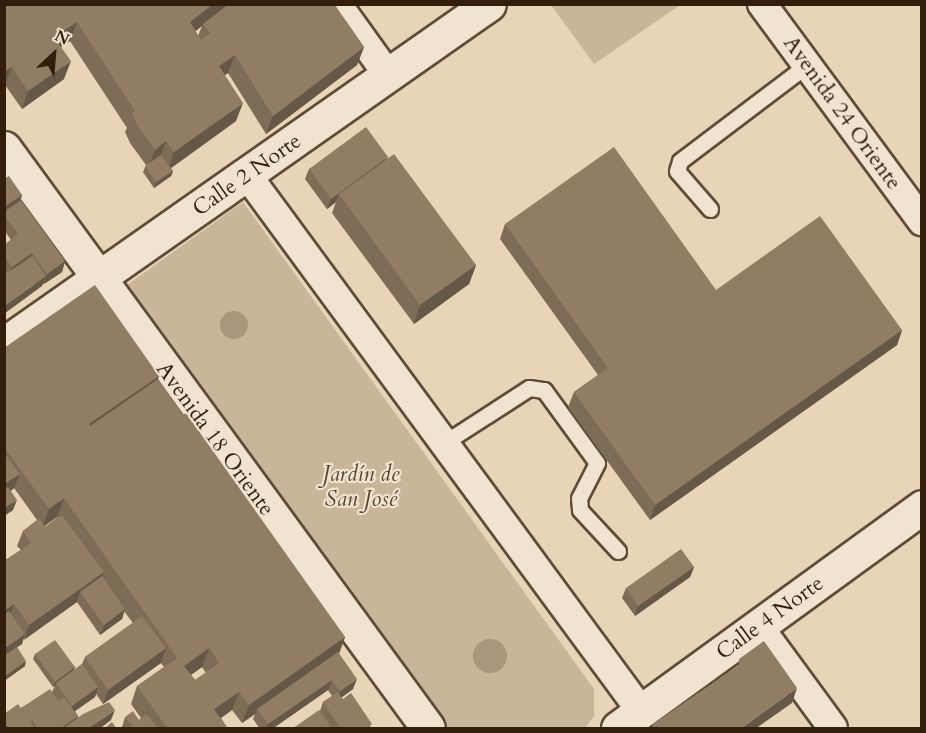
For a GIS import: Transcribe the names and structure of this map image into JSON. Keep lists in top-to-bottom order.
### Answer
{
  "streets": {
    "street": [
      "Avenida 24 Oriente",
      "Calle 2 Norte",
      "Avenida 18 Oriente",
      "Calle 4 Norte"
    ]
  },
  "crossings": [
    ["Calle 2 Norte", "Avenida 18 Oriente"]
  ],
  "parks": ["Jardín de San José"],
  "north": "top right"
}
